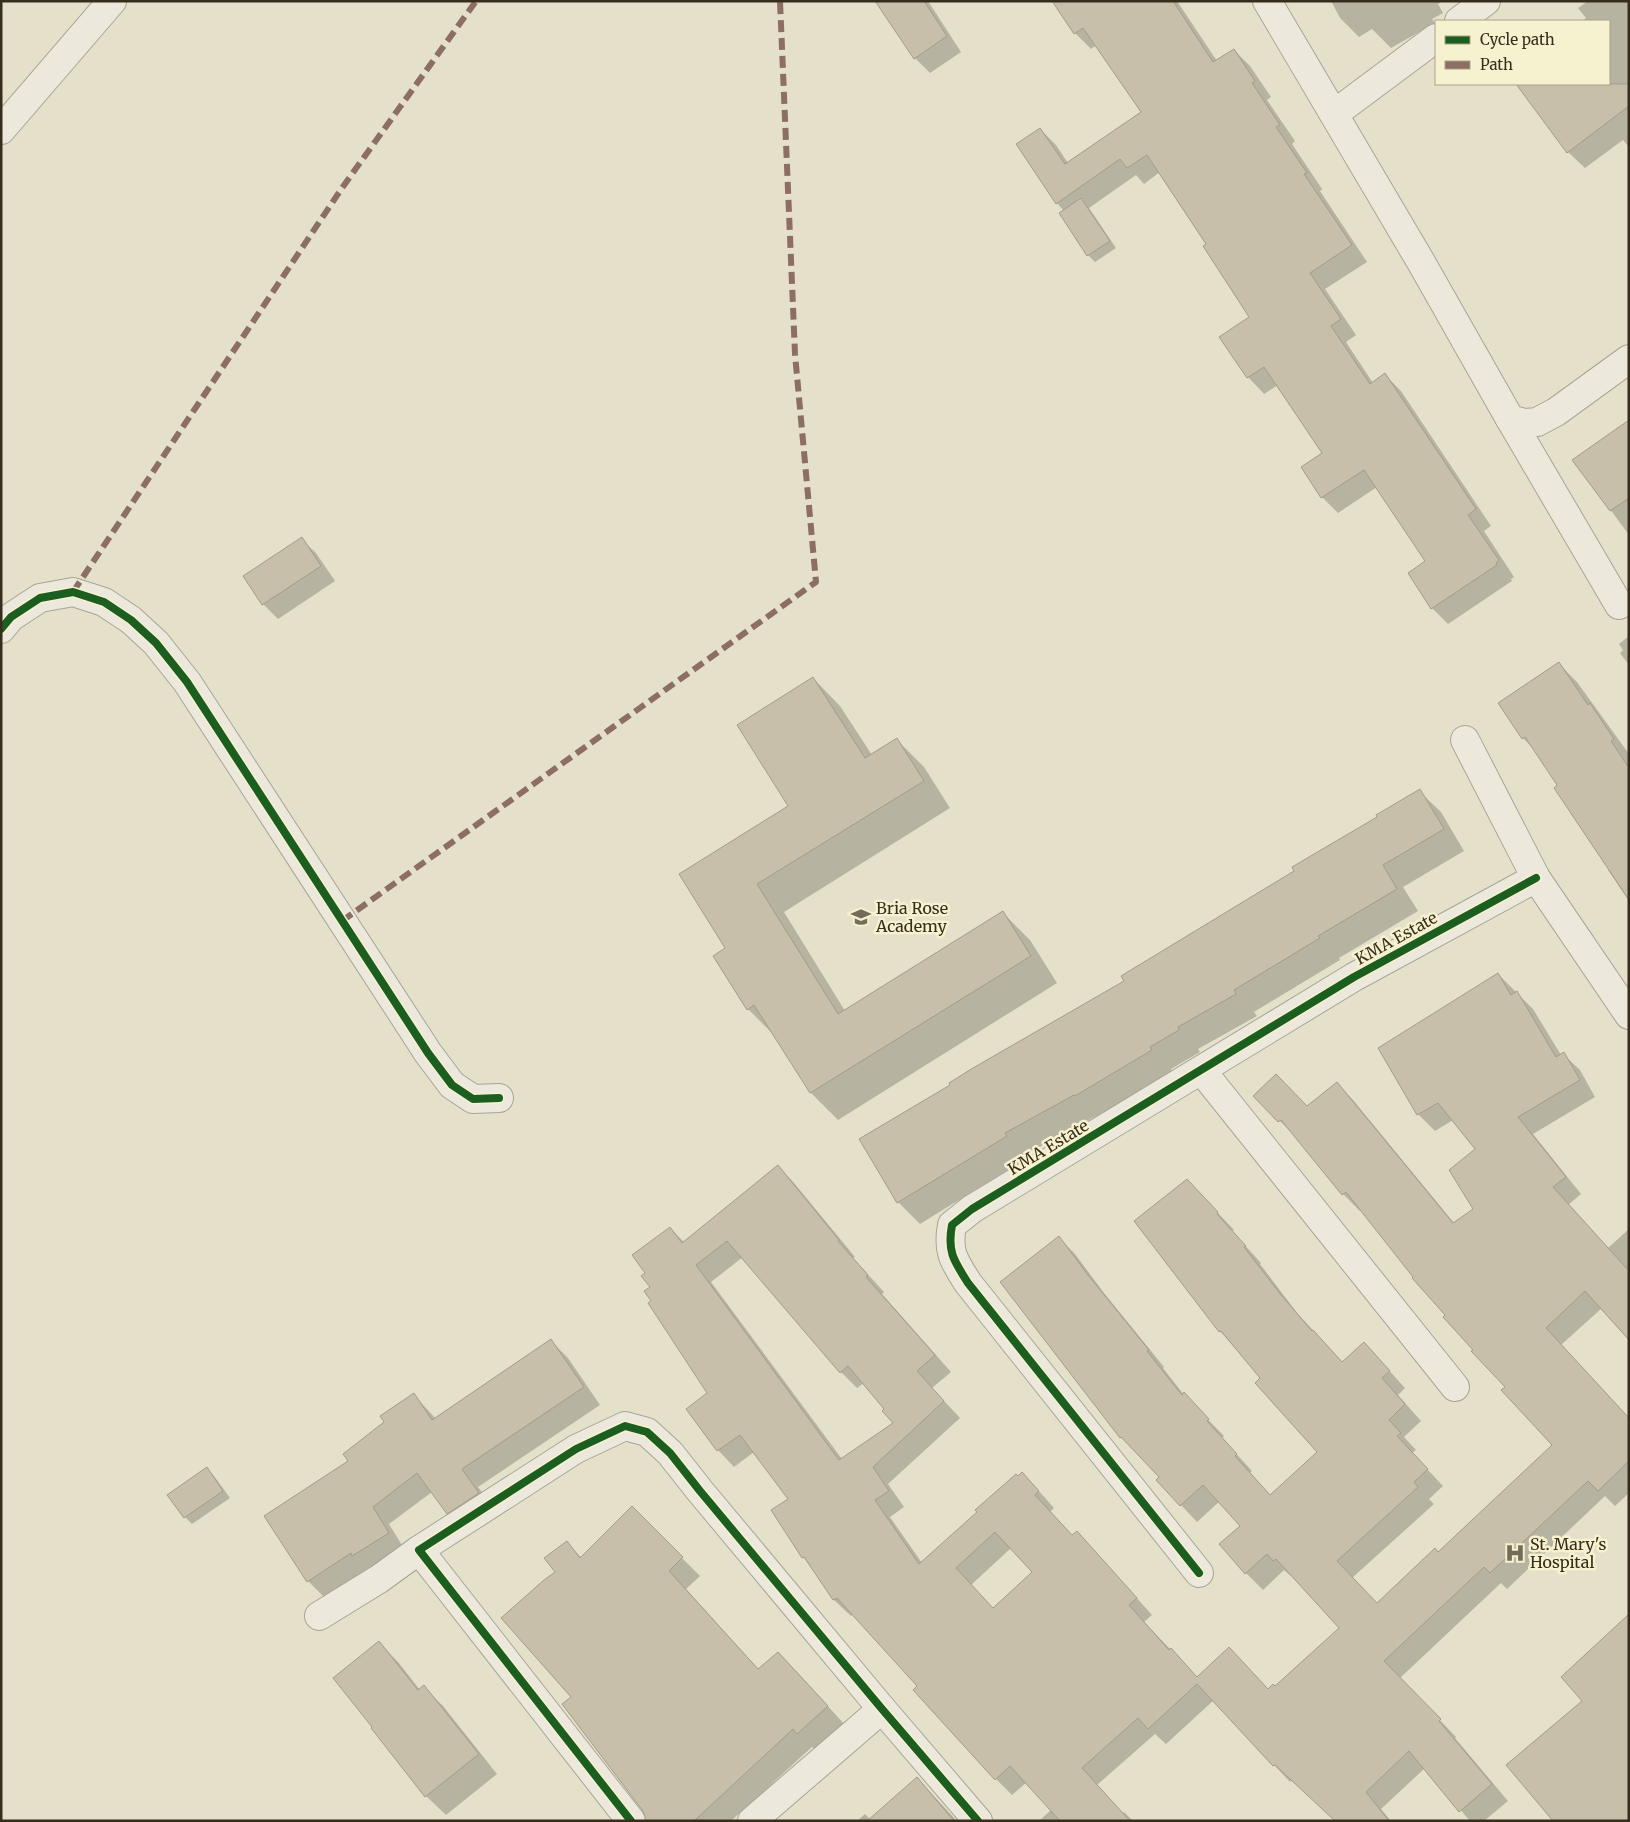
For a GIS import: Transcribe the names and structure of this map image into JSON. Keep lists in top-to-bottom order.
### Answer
{
  "streets": {
    "street": ["KMA Estate"]
  },
  "places": {
    "school or university": ["Bria Rose Academy"],
    "hospital": ["St. Mary's Hospital"]
  },
  "legend": ["Cycle path", "Path"]
}
